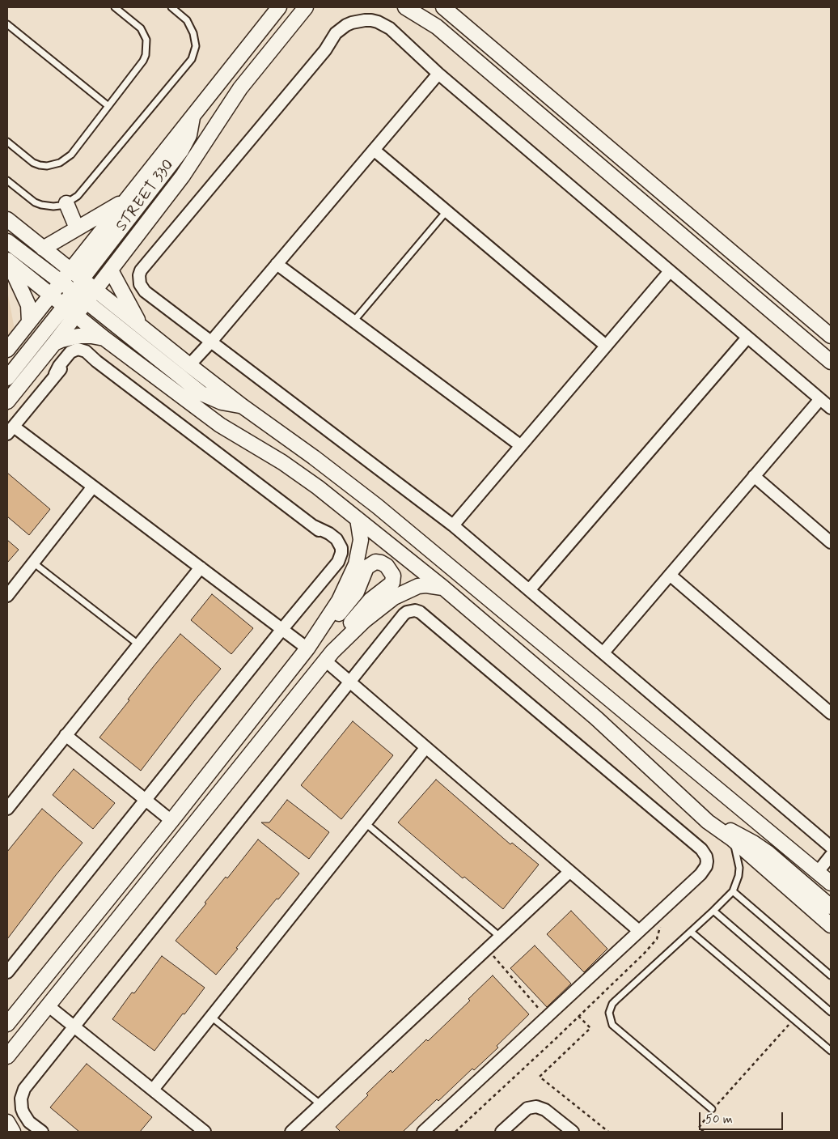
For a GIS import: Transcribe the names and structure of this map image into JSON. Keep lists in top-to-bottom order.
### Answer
{
  "streets": {
    "street": ["STREET 330"]
  },
  "scale_bar": "50 m"
}
